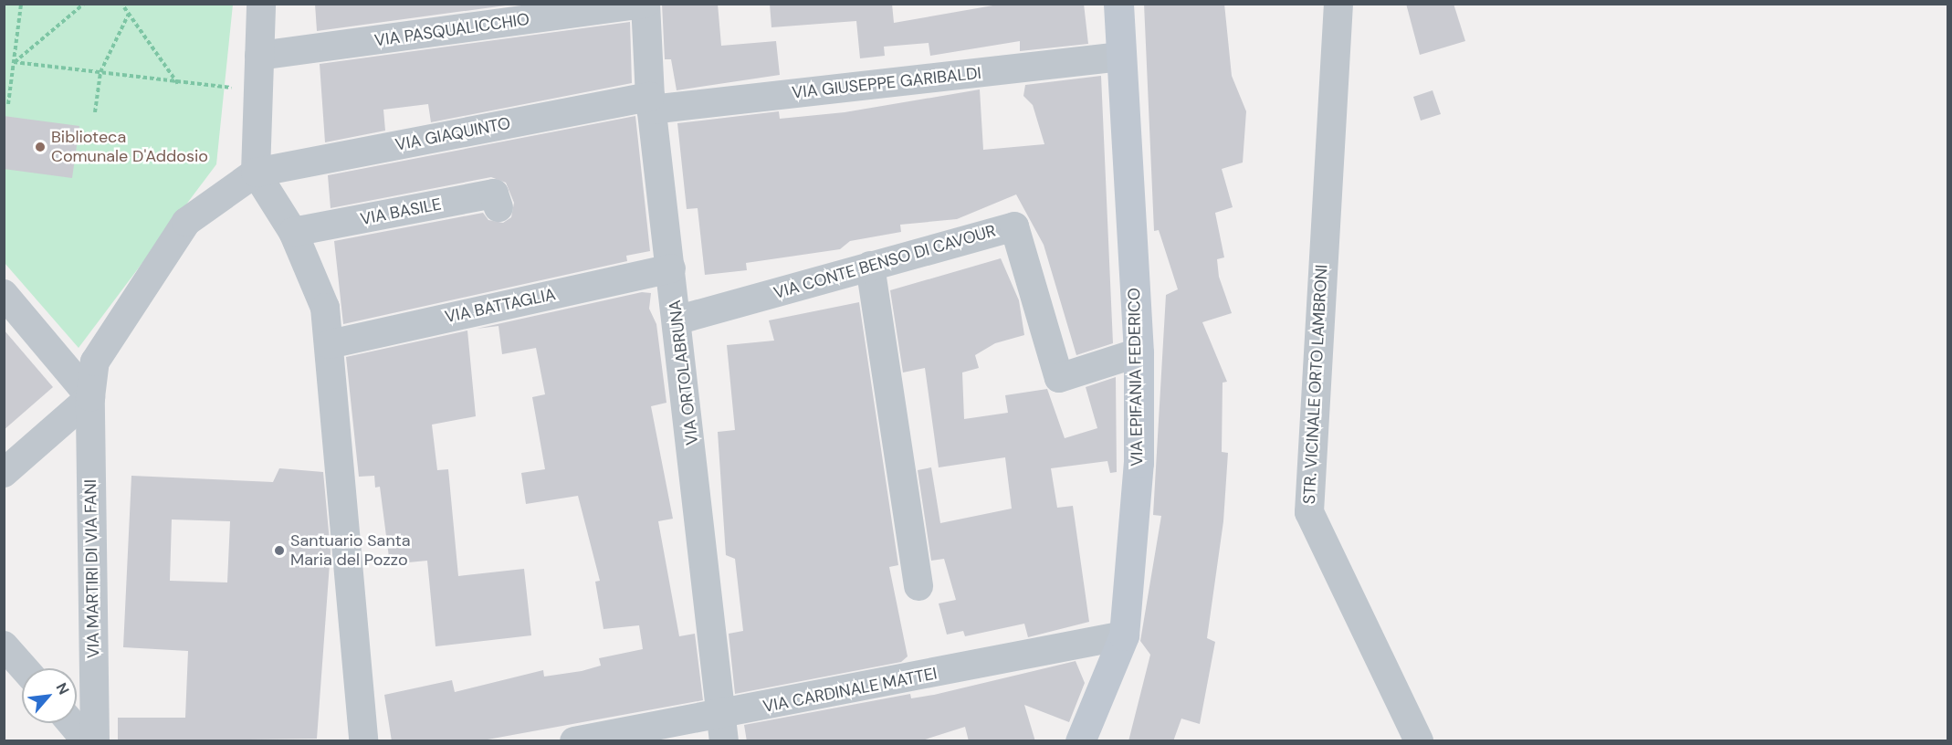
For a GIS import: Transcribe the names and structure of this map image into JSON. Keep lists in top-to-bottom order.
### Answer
{
  "streets": {
    "main road": ["VIA EPIFANIA FEDERICO"],
    "street": [
      "VIA PASQUALICCHIO",
      "VIA GIUSEPPE GARIBALDI",
      "VIA GIAQUINTO",
      "VIA BASILE",
      "VIA CONTE BENSO DI CAVOUR",
      "VIA BATTAGLIA",
      "VIA ORTOLABRUNA",
      "STR. VICINALE ORTO LAMBRONI",
      "VIA MARTIRI DI VIA FANI",
      "VIA CARDINALE MATTEI"
    ]
  },
  "crossings": [
    ["VIA PASQUALICCHIO", "VIA ORTOLABRUNA"],
    ["VIA GIUSEPPE GARIBALDI", "VIA GIAQUINTO"],
    ["VIA GIUSEPPE GARIBALDI", "VIA ORTOLABRUNA"],
    ["VIA GIUSEPPE GARIBALDI", "VIA EPIFANIA FEDERICO"],
    ["VIA GIAQUINTO", "VIA ORTOLABRUNA"],
    ["VIA GIAQUINTO", "VIA MARTIRI DI VIA FANI"],
    ["VIA CONTE BENSO DI CAVOUR", "VIA ORTOLABRUNA"],
    ["VIA CONTE BENSO DI CAVOUR", "VIA EPIFANIA FEDERICO"],
    ["VIA BATTAGLIA", "VIA ORTOLABRUNA"],
    ["VIA ORTOLABRUNA", "VIA CARDINALE MATTEI"],
    ["VIA EPIFANIA FEDERICO", "VIA CARDINALE MATTEI"]
  ],
  "places": ["Biblioteca Comunale D'Addosio", "Santuario Santa Maria del Pozzo"],
  "north": "top right"
}
